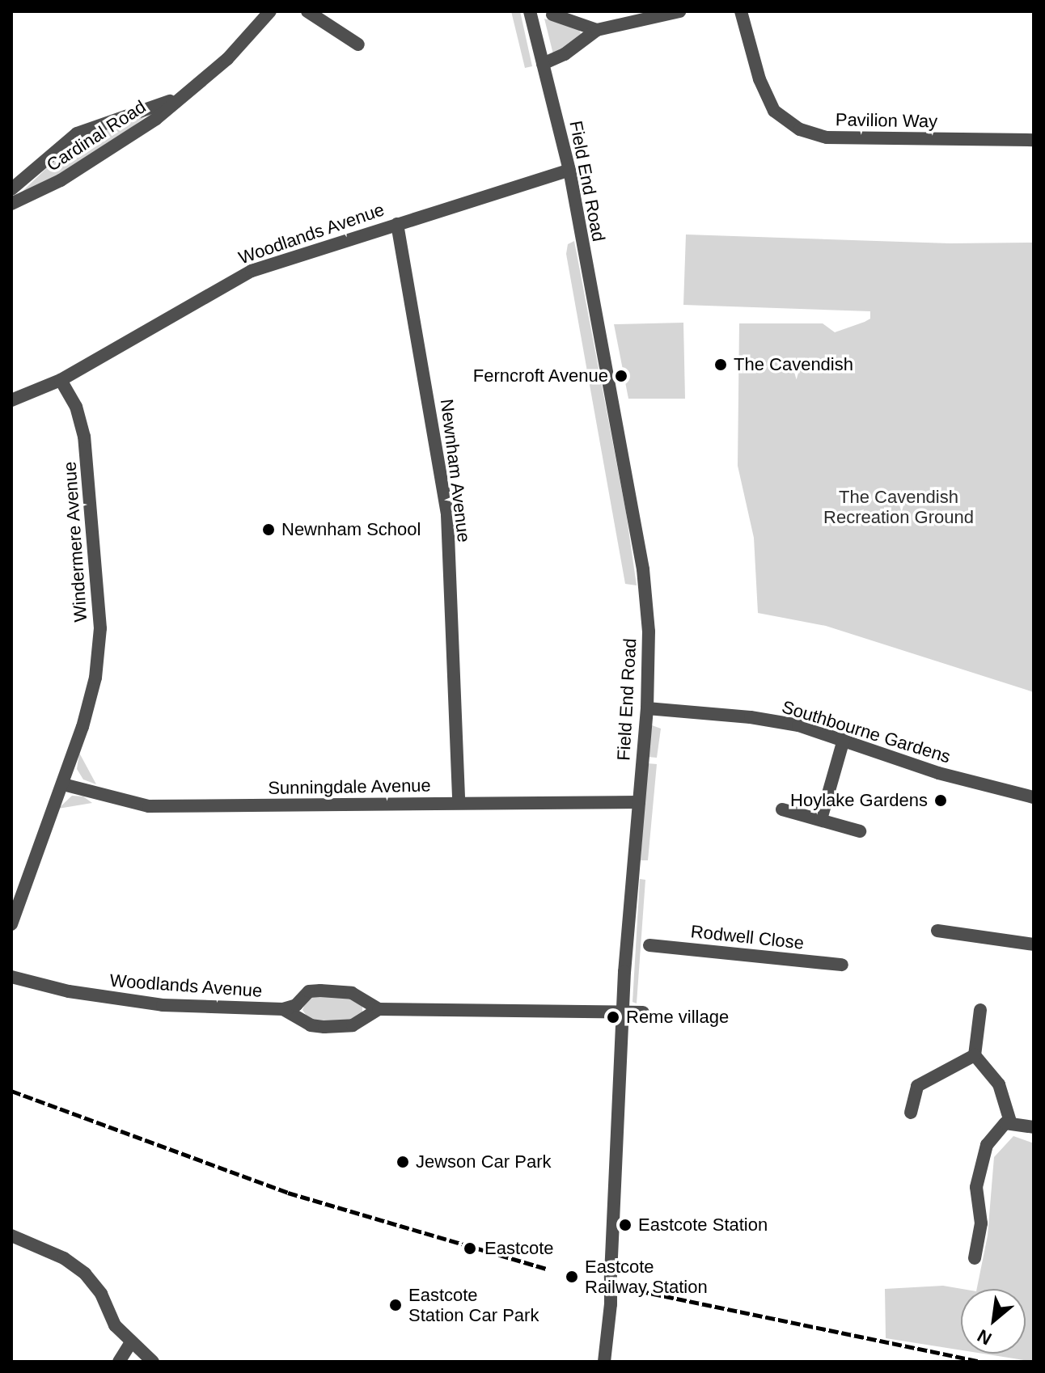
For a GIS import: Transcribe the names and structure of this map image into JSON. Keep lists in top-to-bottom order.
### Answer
{
  "streets": {
    "street": [
      "Pavilion Way",
      "Cardinal Road",
      "Field End Road",
      "Woodlands Avenue",
      "Newnham Avenue",
      "Windermere Avenue",
      "Southbourne Gardens",
      "Sunningdale Avenue",
      "Rodwell Close"
    ]
  },
  "crossings": [
    ["Field End Road", "Woodlands Avenue"],
    ["Field End Road", "Southbourne Gardens"],
    ["Field End Road", "Sunningdale Avenue"],
    ["Woodlands Avenue", "Newnham Avenue"],
    ["Woodlands Avenue", "Windermere Avenue"],
    ["Newnham Avenue", "Sunningdale Avenue"],
    ["Windermere Avenue", "Sunningdale Avenue"]
  ],
  "parks": ["The Cavendish Recreation Ground"],
  "places": [
    "The Cavendish",
    "Ferncroft Avenue",
    "Newnham School",
    "Hoylake Gardens",
    "Reme village",
    "Jewson Car Park",
    "Eastcote Station",
    "Eastcote",
    "Eastcote Railway Station",
    "Eastcote Station Car Park"
  ],
  "north": "bottom left"
}
